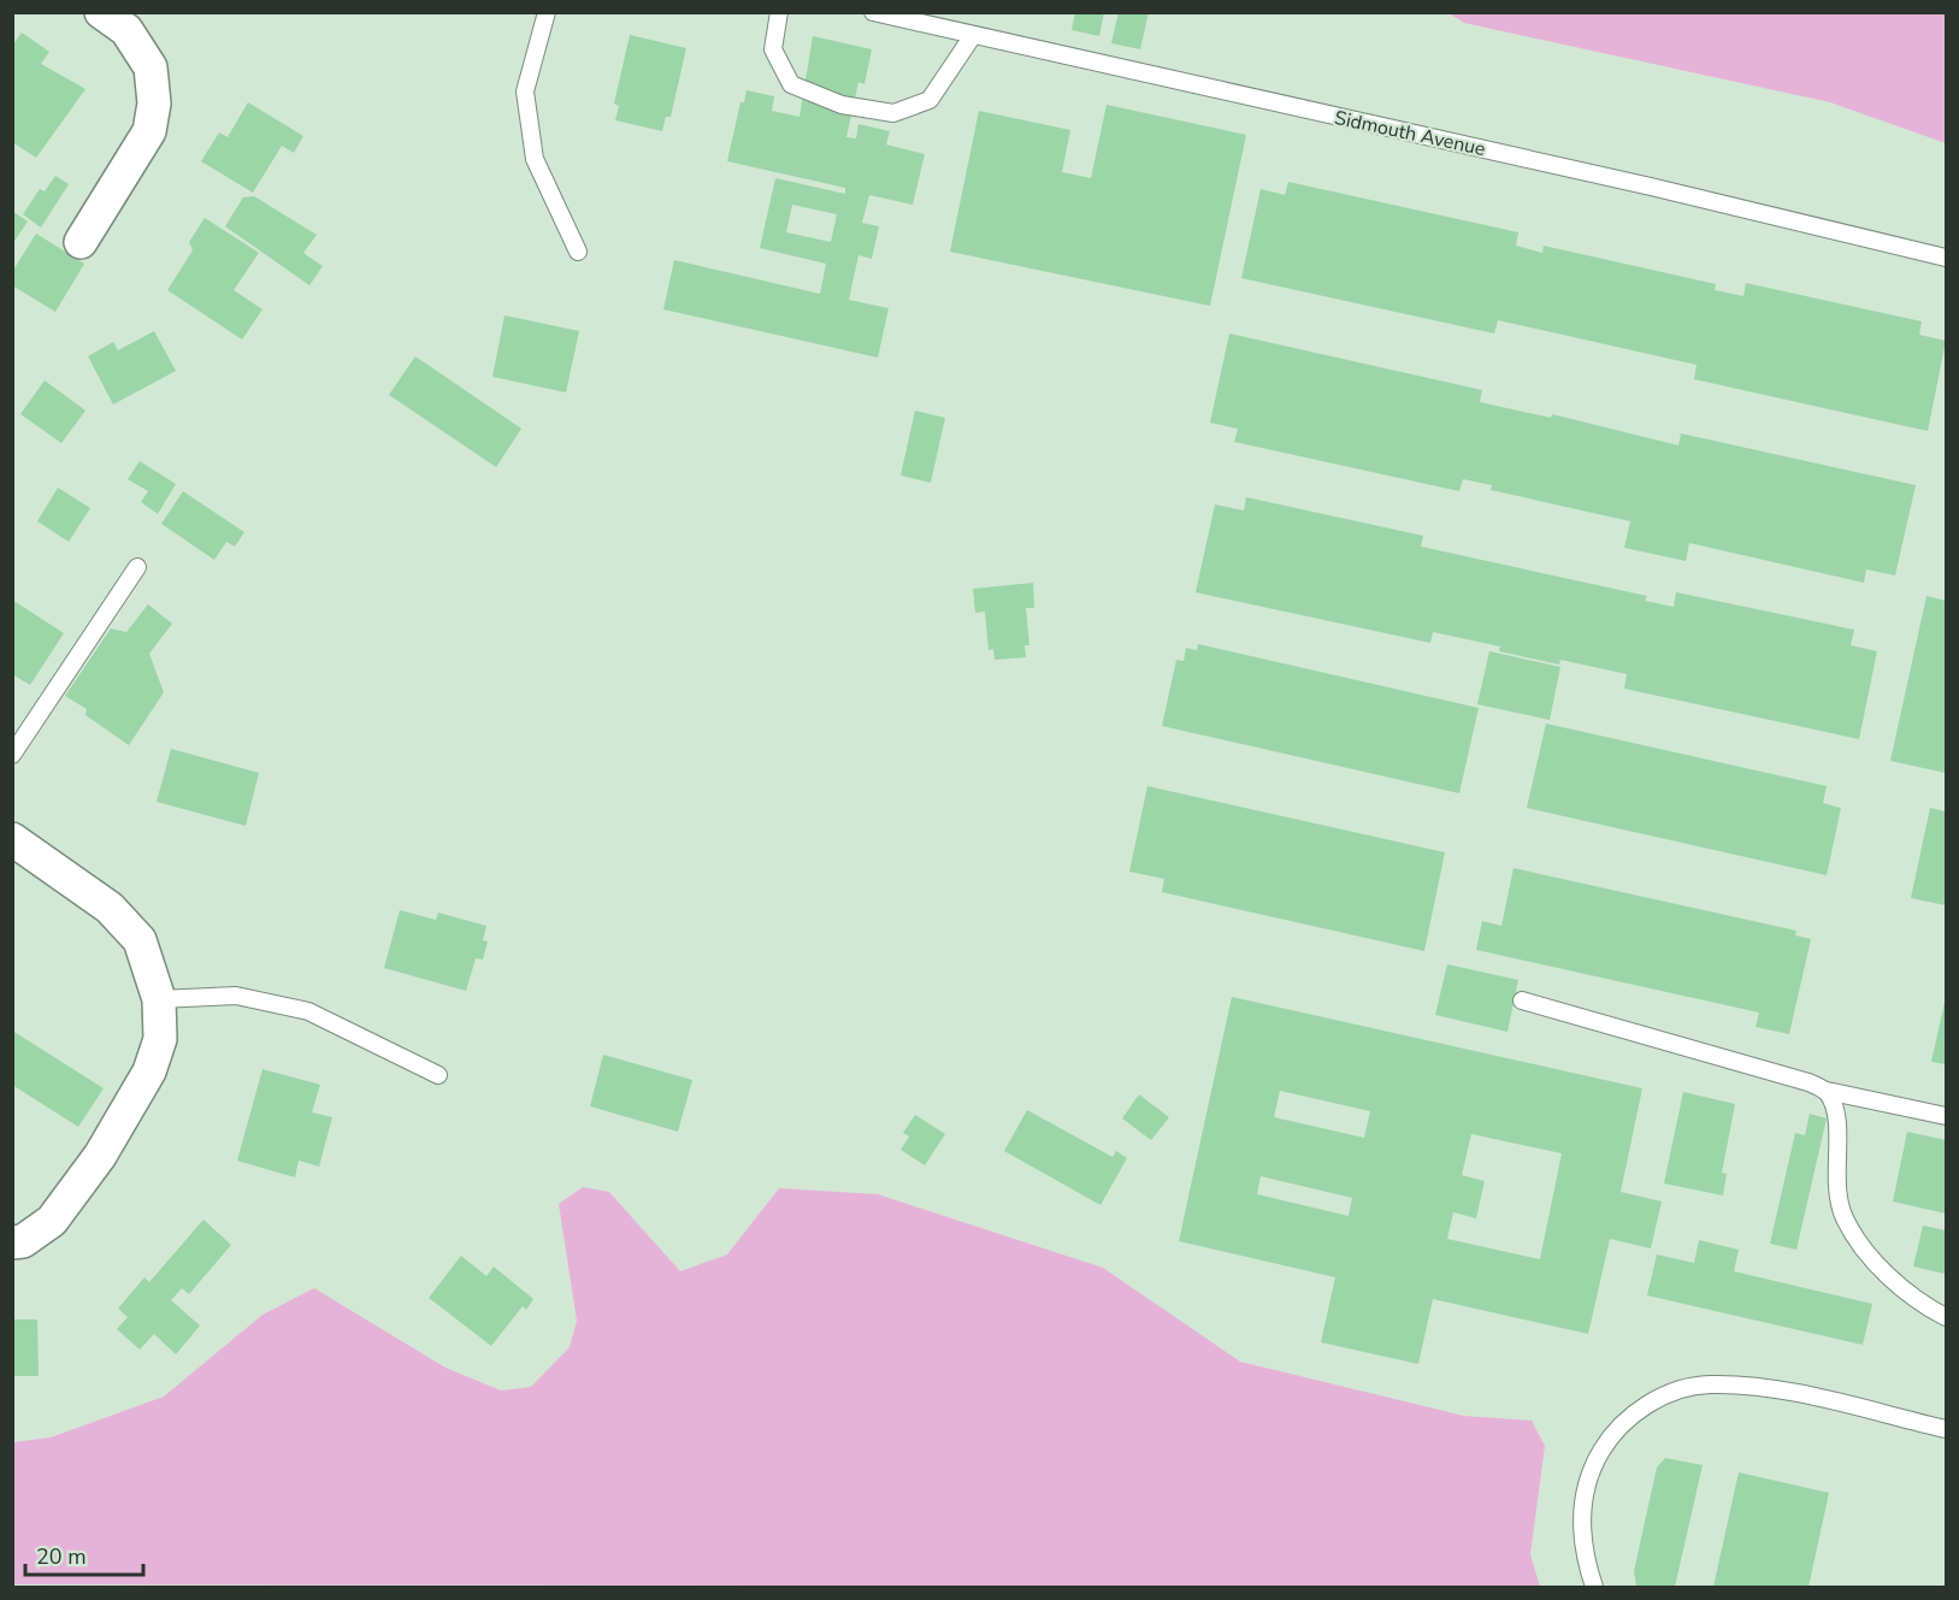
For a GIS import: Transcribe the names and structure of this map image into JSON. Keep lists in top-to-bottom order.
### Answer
{
  "streets": {
    "lane": ["Sidmouth Avenue"]
  },
  "scale_bar": "20 m"
}
